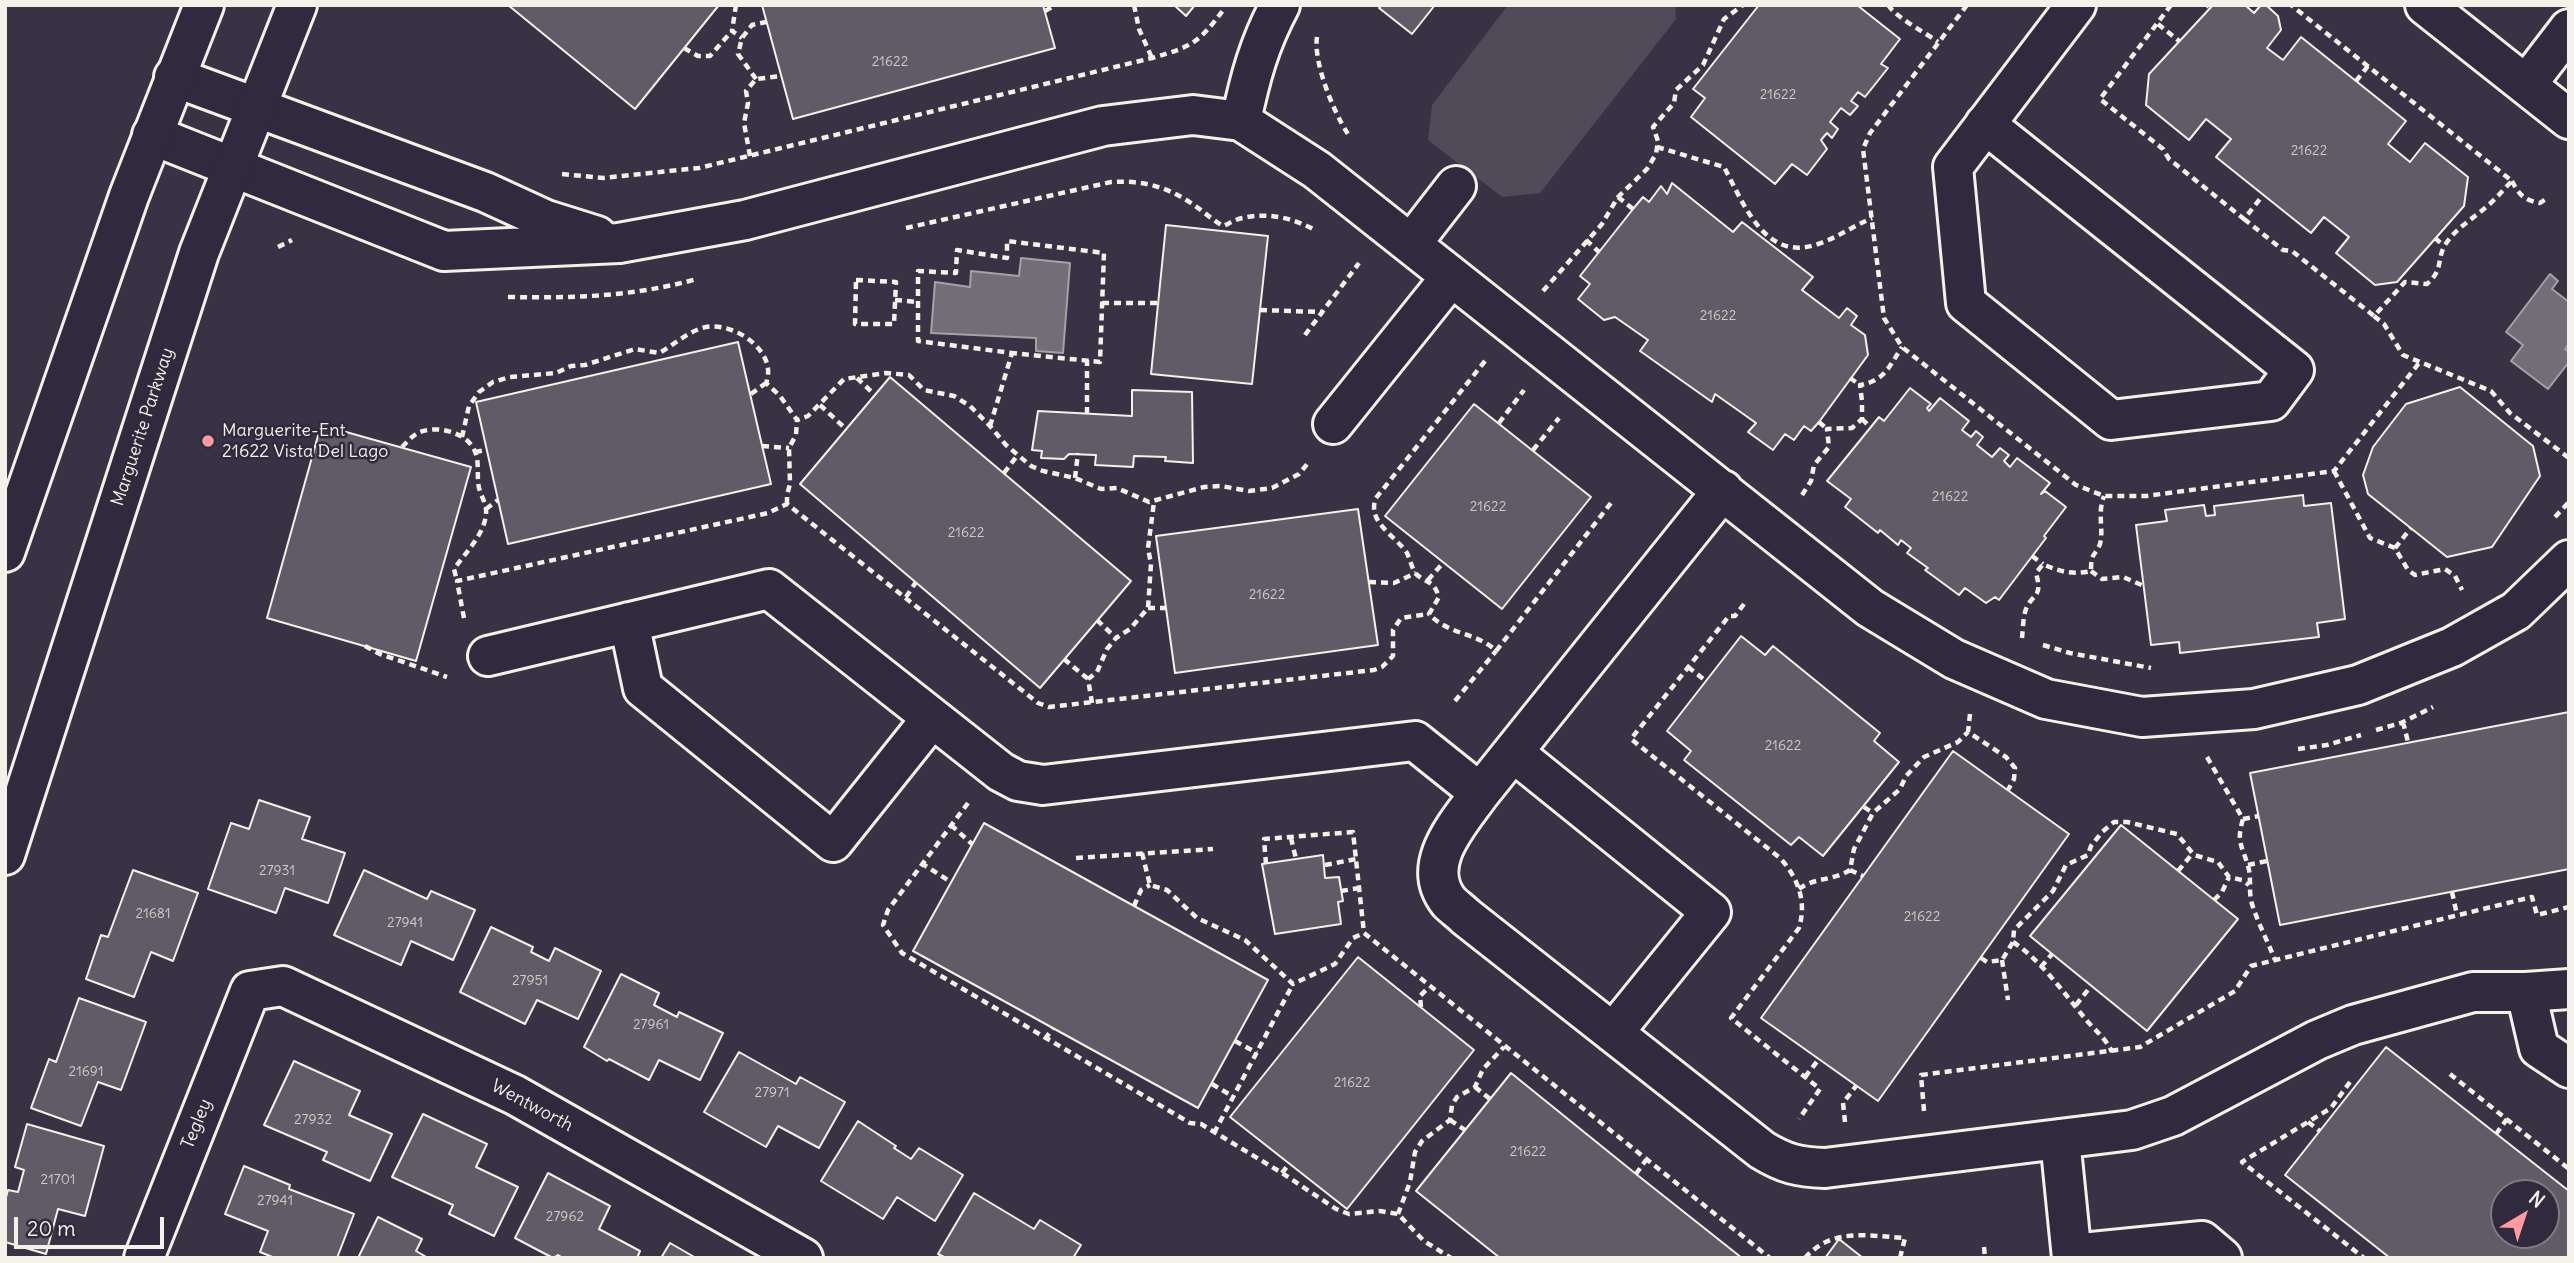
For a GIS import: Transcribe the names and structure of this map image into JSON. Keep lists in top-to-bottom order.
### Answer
{
  "streets": {
    "main road": ["Marguerite Parkway", "Wentworth", "Tegley"]
  },
  "crossings": [
    ["Wentworth", "Tegley"]
  ],
  "places": ["Marguerite-Ent 21622 Vista Del Lago"],
  "house_numbers": [
    "21622",
    "21622",
    "21622",
    "21622",
    "21622",
    "21622",
    "21622",
    "21622",
    "21622",
    "27931",
    "21681",
    "21622",
    "27941",
    "27951",
    "27961",
    "21691",
    "21622",
    "27971",
    "27932",
    "21622",
    "21701",
    "27941",
    "27962"
  ],
  "scale_bar": "20 m",
  "north": "top right"
}
